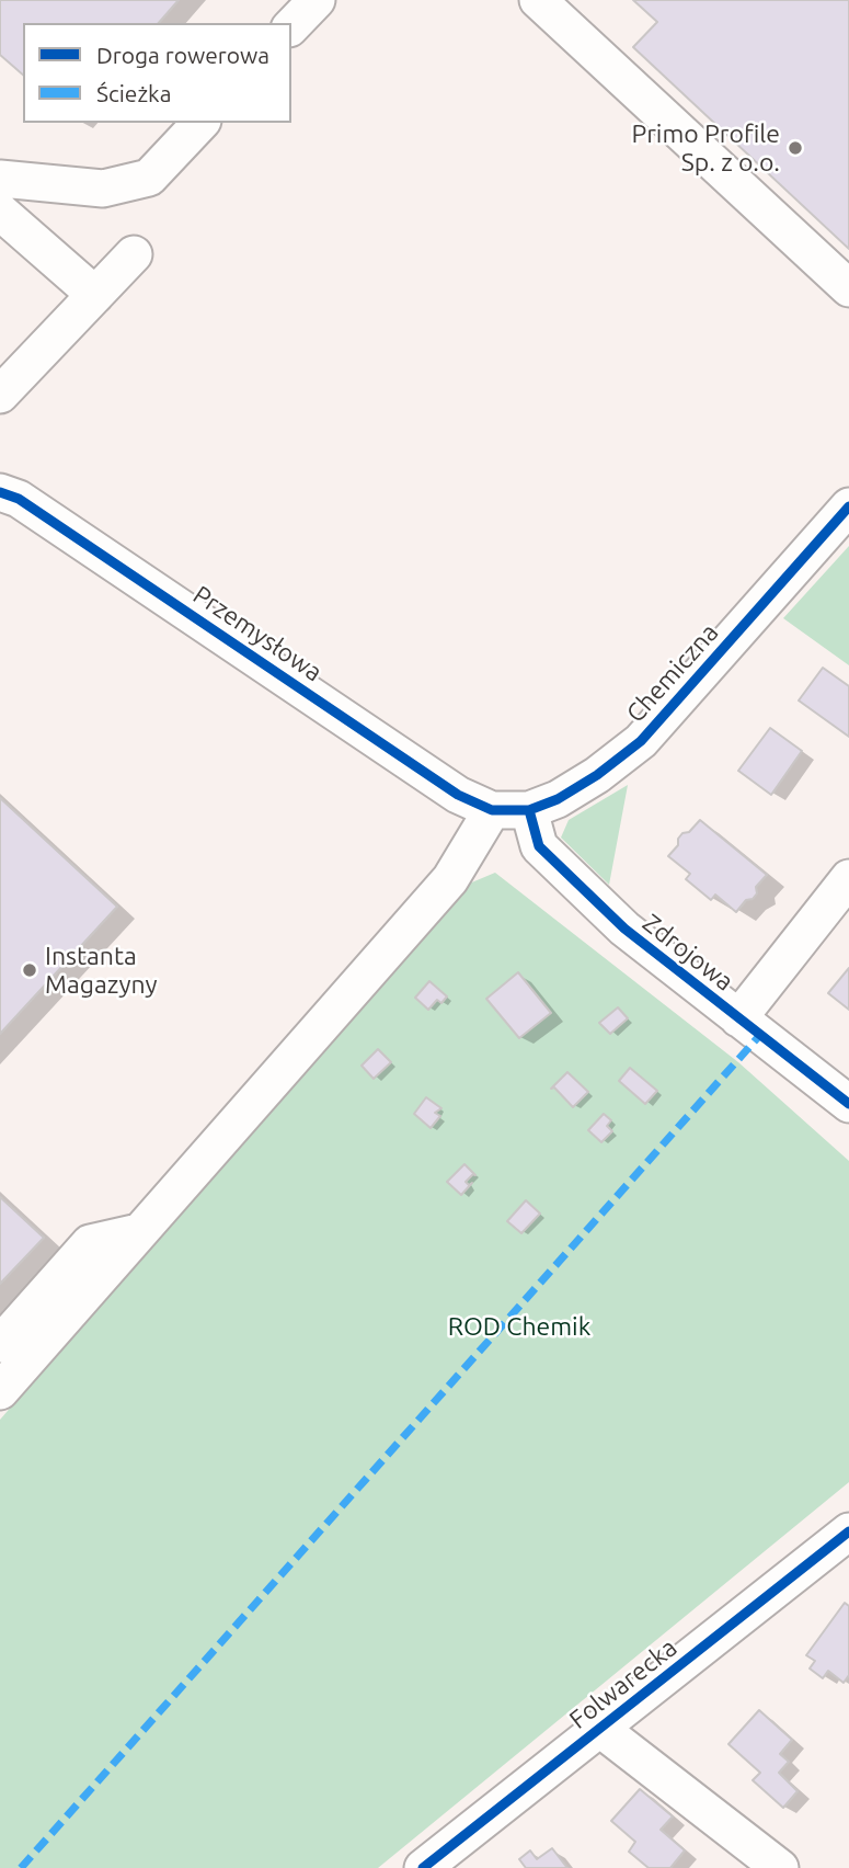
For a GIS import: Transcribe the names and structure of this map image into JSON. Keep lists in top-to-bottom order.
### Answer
{
  "streets": {
    "street": [
      "Przemysłowa",
      "Chemiczna",
      "Zdrojowa",
      "Folwarecka"
    ]
  },
  "crossings": [
    ["Przemysłowa", "Chemiczna"],
    ["Chemiczna", "Zdrojowa"]
  ],
  "parks": ["ROD Chemik"],
  "places": ["Primo Profile Sp. z o.o.", "Instanta Magazyny"],
  "legend": ["Droga rowerowa", "Ścieżka"]
}
